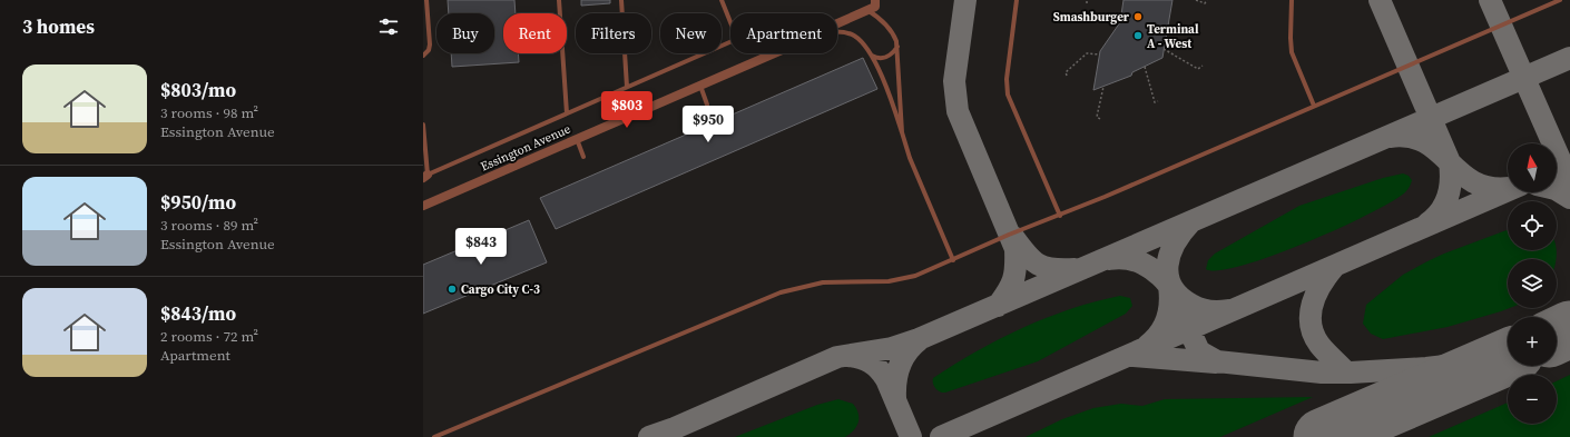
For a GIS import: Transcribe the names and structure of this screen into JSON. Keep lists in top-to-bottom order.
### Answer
{
  "streets": {
    "street": ["Essington Avenue"]
  },
  "places": ["Smashburger", "Terminal A - West", "Cargo City C-3"],
  "north": "top",
  "page": {
    "heading": "3 homes",
    "chip": [
      "Buy",
      "Rent",
      "Filters",
      "New",
      "Apartment"
    ],
    "list": [
      {
        "name": "$803/mo",
        "note": "3 rooms · 98 m² · Essington Avenue"
      },
      {
        "name": "$950/mo",
        "note": "3 rooms · 89 m² · Essington Avenue"
      },
      {
        "name": "$843/mo",
        "note": "2 rooms · 72 m² · Apartment"
      }
    ],
    "price": ["$803", "$950", "$843"],
    "map_buttons": ["+", "−"]
  }
}
